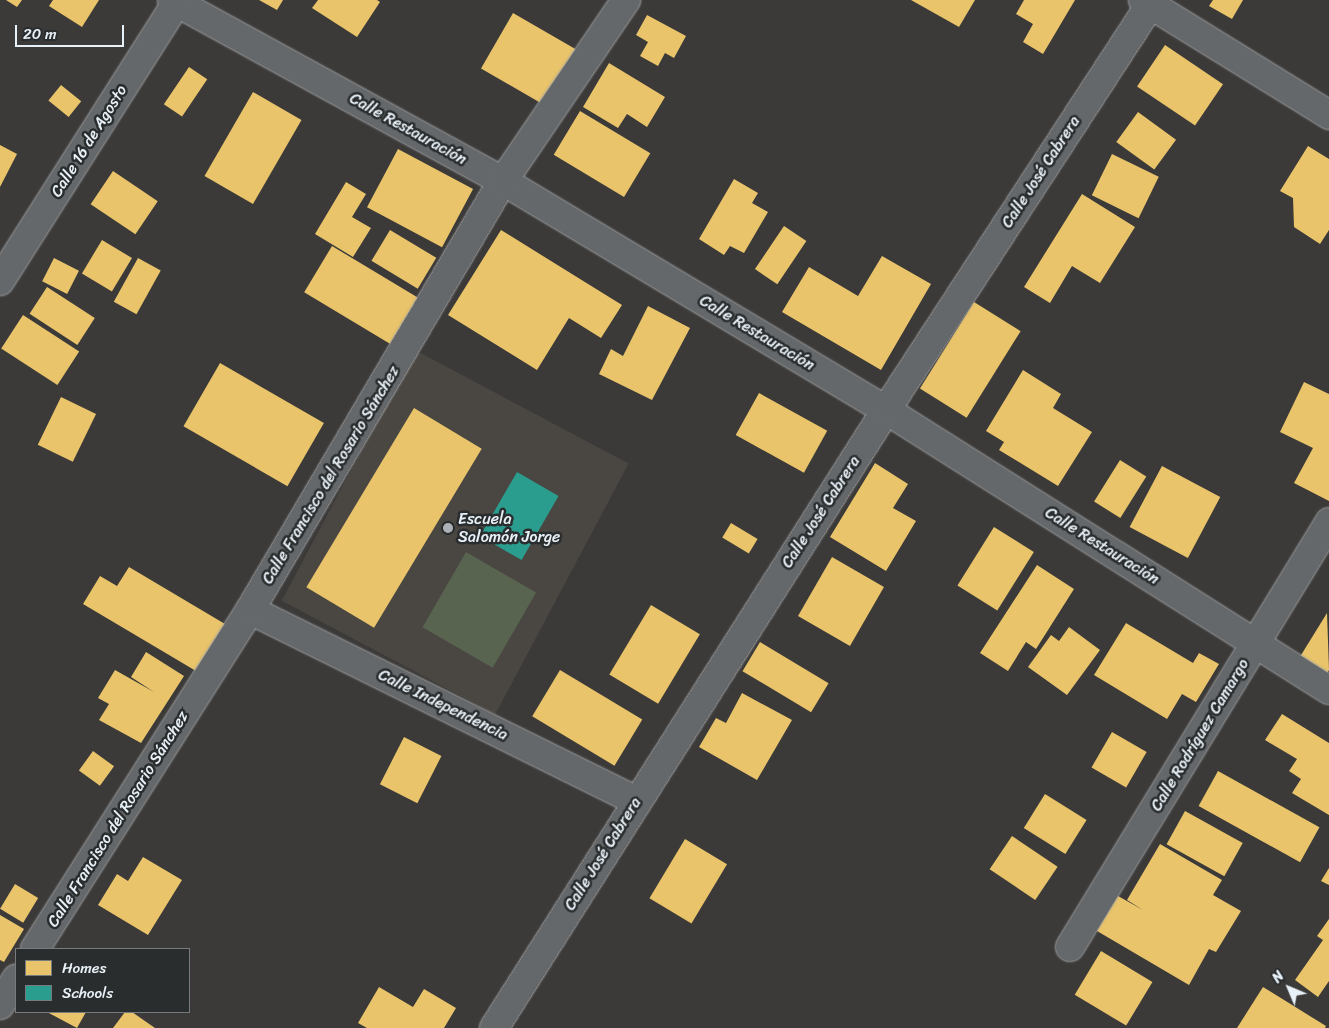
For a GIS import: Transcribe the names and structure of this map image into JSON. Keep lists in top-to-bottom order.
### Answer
{
  "streets": {
    "street": [
      "Calle Restauración",
      "Calle 16 de Agosto",
      "Calle José Cabrera",
      "Calle Francisco del Rosario Sánchez",
      "Calle Independencia",
      "Calle Rodríguez Camargo"
    ]
  },
  "crossings": [
    ["Calle Restauración", "Calle 16 de Agosto"],
    ["Calle Restauración", "Calle José Cabrera"],
    ["Calle Restauración", "Calle Francisco del Rosario Sánchez"],
    ["Calle Restauración", "Calle Rodríguez Camargo"],
    ["Calle José Cabrera", "Calle Independencia"],
    ["Calle Francisco del Rosario Sánchez", "Calle Independencia"]
  ],
  "places": ["Escuela Salomón Jorge"],
  "legend": ["Homes", "Schools"],
  "scale_bar": "20 m",
  "north": "top left"
}
